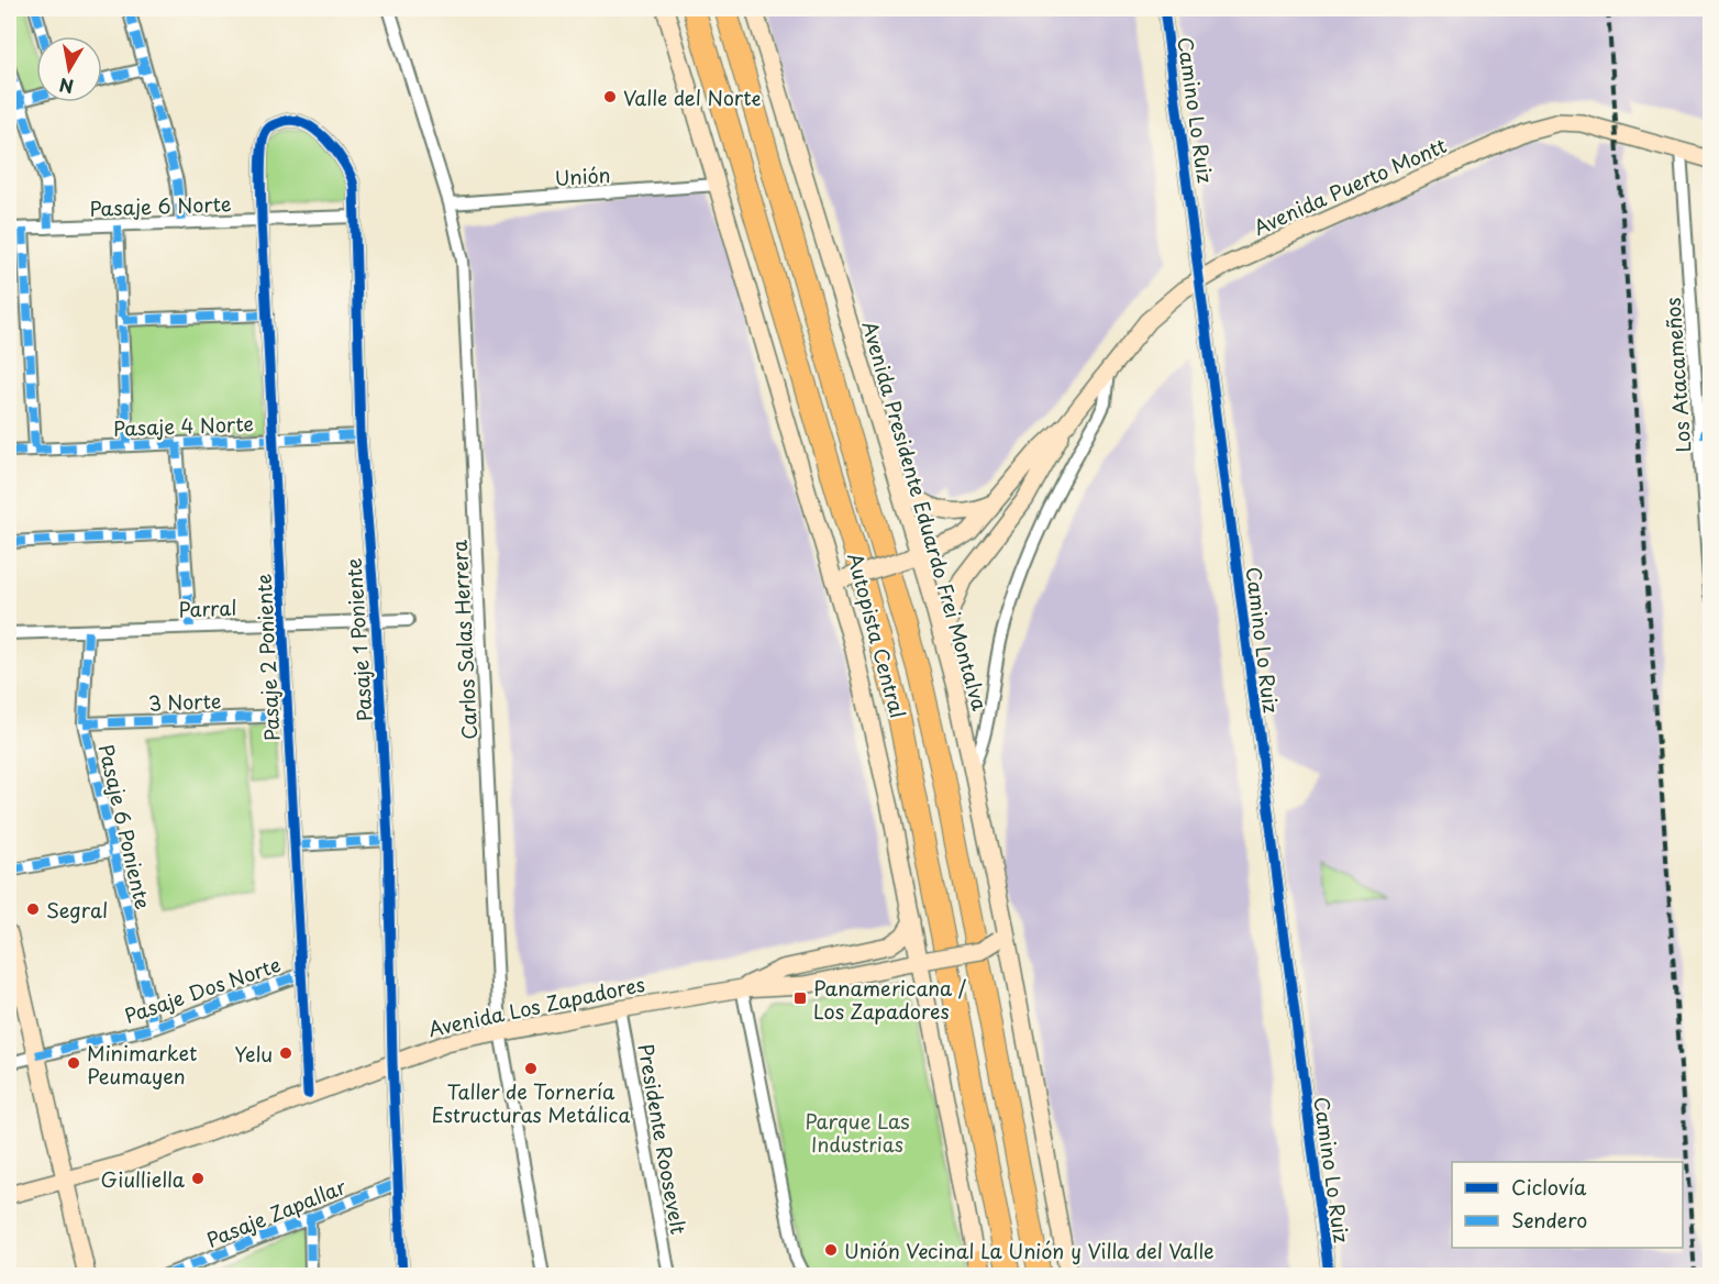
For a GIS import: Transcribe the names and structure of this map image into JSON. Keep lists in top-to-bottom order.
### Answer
{
  "streets": {
    "highway": ["Autopista Central"],
    "main road": ["Avenida Puerto Montt", "Avenida Presidente Eduardo Frei Montalva", "Avenida Los Zapadores"],
    "street": [
      "Camino Lo Ruiz",
      "Unión",
      "Pasaje 6 Norte",
      "Los Atacameños",
      "Pasaje 4 Norte",
      "Parral",
      "Pasaje 1 Poniente",
      "Carlos Salas Herrera",
      "Pasaje 2 Poniente",
      "3 Norte",
      "Pasaje 6 Poniente",
      "Pasaje Dos Norte",
      "Presidente Roosevelt",
      "Pasaje Zapallar"
    ]
  },
  "crossings": [
    ["Camino Lo Ruiz", "Avenida Puerto Montt"],
    ["Unión", "Carlos Salas Herrera"],
    ["Avenida Puerto Montt", "Los Atacameños"],
    ["Avenida Puerto Montt", "Avenida Presidente Eduardo Frei Montalva"],
    ["Pasaje 6 Norte", "Pasaje 1 Poniente"],
    ["Pasaje 6 Norte", "Pasaje 2 Poniente"],
    ["Pasaje 4 Norte", "Pasaje 1 Poniente"],
    ["Pasaje 4 Norte", "Pasaje 2 Poniente"],
    ["Avenida Presidente Eduardo Frei Montalva", "Avenida Los Zapadores"],
    ["Parral", "Pasaje 1 Poniente"],
    ["Parral", "Pasaje 2 Poniente"],
    ["Parral", "Pasaje 6 Poniente"],
    ["Pasaje 1 Poniente", "Pasaje 2 Poniente"],
    ["Pasaje 1 Poniente", "Avenida Los Zapadores"],
    ["Pasaje 1 Poniente", "Pasaje Zapallar"],
    ["Carlos Salas Herrera", "Avenida Los Zapadores"],
    ["Pasaje 2 Poniente", "3 Norte"],
    ["Pasaje 2 Poniente", "Pasaje Dos Norte"],
    ["Pasaje 2 Poniente", "Avenida Los Zapadores"],
    ["3 Norte", "Pasaje 6 Poniente"],
    ["Pasaje 6 Poniente", "Pasaje Dos Norte"],
    ["Avenida Los Zapadores", "Presidente Roosevelt"]
  ],
  "parks": ["Parque Las Industrias"],
  "places": {
    "other": [
      "Valle del Norte",
      "Segral",
      "Yelu",
      "Minimarket Peumayen",
      "Taller de Tornería Estructuras Metálica",
      "Giulliella",
      "Unión Vecinal La Unión y Villa del Valle"
    ],
    "transit": ["Panamericana / Los Zapadores"]
  },
  "legend": ["Ciclovía", "Sendero"],
  "north": "bottom"
}
